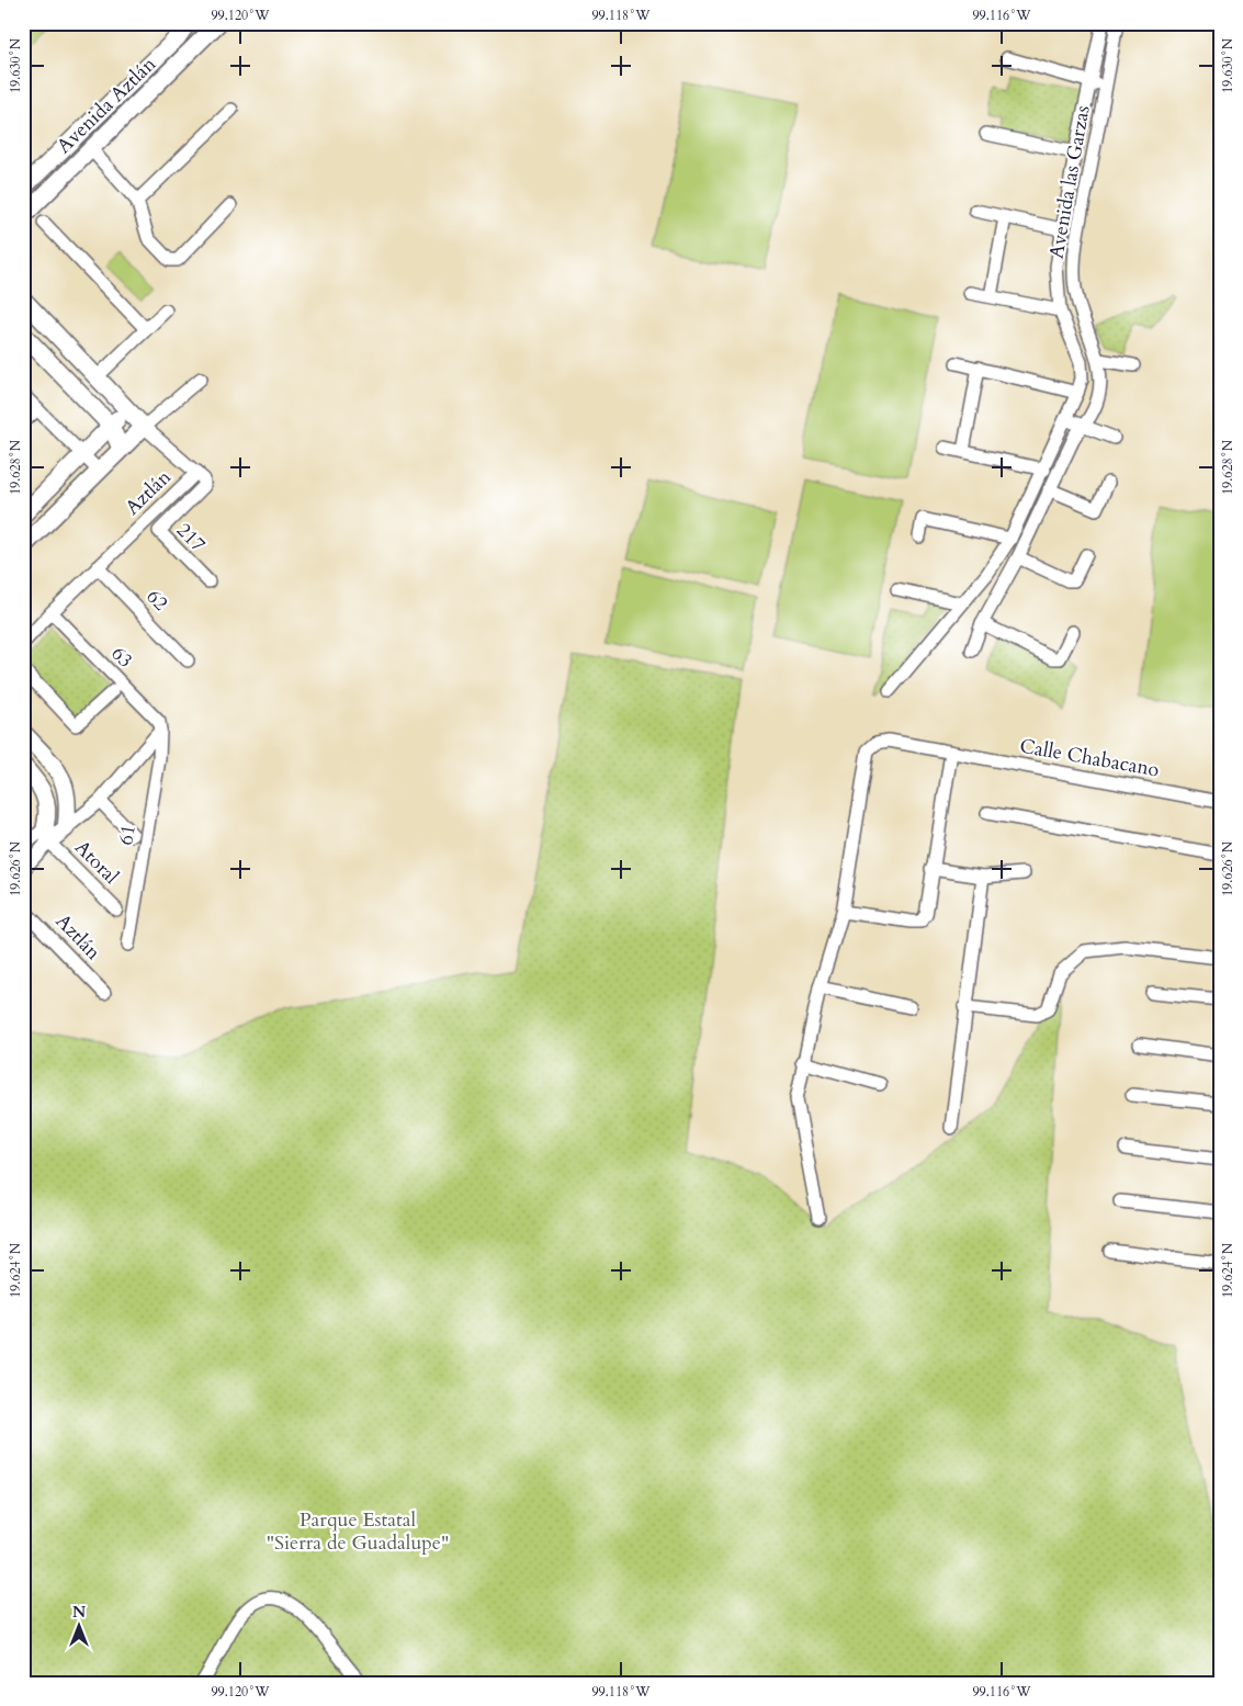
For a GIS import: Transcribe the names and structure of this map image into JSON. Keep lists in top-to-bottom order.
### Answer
{
  "streets": {
    "street": [
      "Avenida Aztlán",
      "Avenida las Garzas",
      "Aztlán",
      "217",
      "62",
      "63",
      "Calle Chabacano",
      "61",
      "Atoral"
    ]
  },
  "crossings": [
    ["Aztlán", "217"],
    ["Aztlán", "62"],
    ["Aztlán", "63"],
    ["63", "61"],
    ["63", "Atoral"],
    ["61", "Atoral"]
  ],
  "parks": ["Parque Estatal \"Sierra de Guadalupe\""],
  "north": "top",
  "coordinates": [
    "99.120°W",
    "99.118°W",
    "99.116°W",
    "19.630°N",
    "19.628°N",
    "19.626°N",
    "19.624°N"
  ]
}
